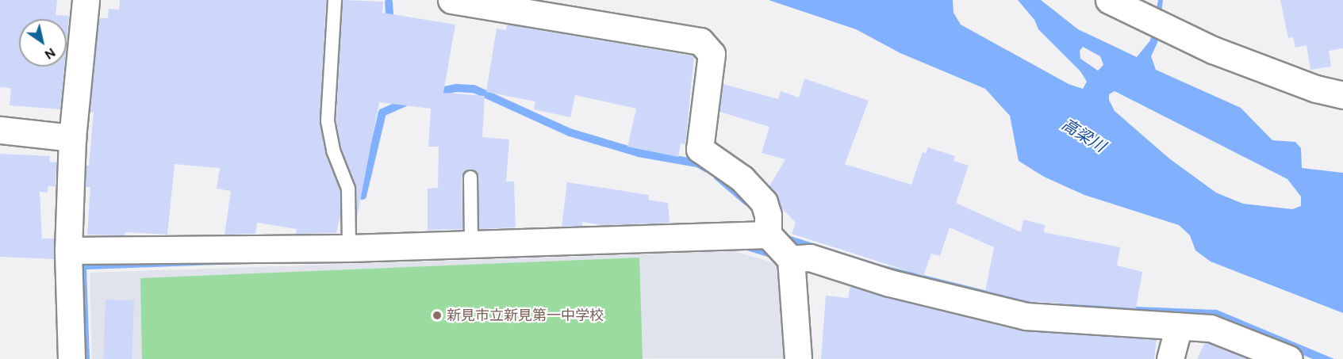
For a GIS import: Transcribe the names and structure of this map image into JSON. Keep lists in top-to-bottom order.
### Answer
{
  "water": ["高梁川"],
  "places": ["新見市立新見第一中学校"],
  "north": "bottom right"
}
